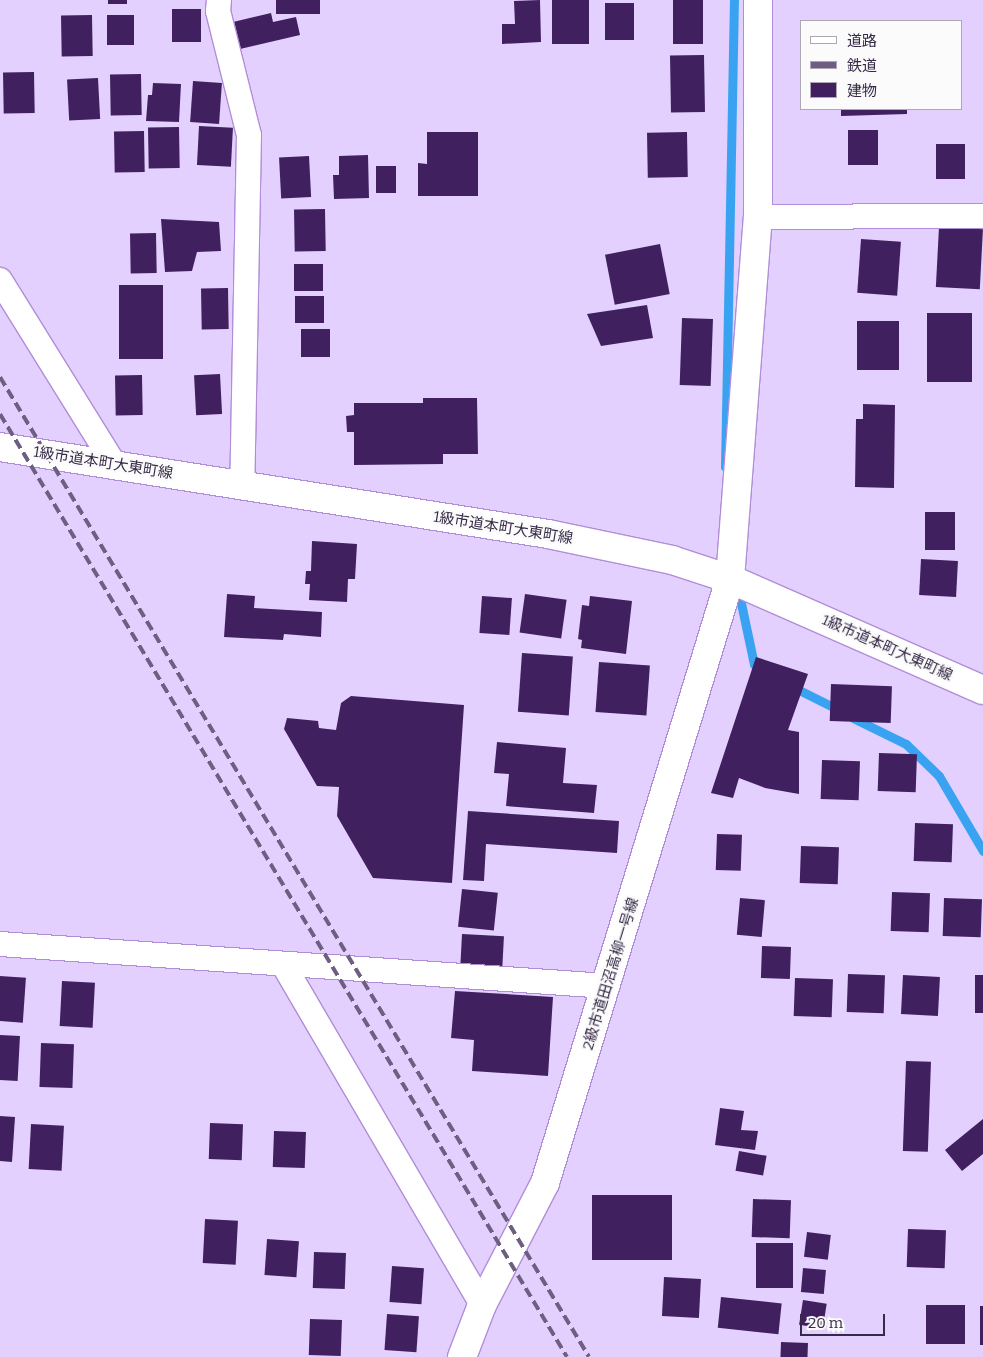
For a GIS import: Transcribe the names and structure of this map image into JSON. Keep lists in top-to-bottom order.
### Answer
{
  "streets": {
    "street": ["1級市道本町大東町線", "2級市道田沼高柳一号線"]
  },
  "crossings": [
    ["1級市道本町大東町線", "2級市道田沼高柳一号線"]
  ],
  "legend": ["道路", "鉄道", "建物"],
  "scale_bar": "20 m"
}
